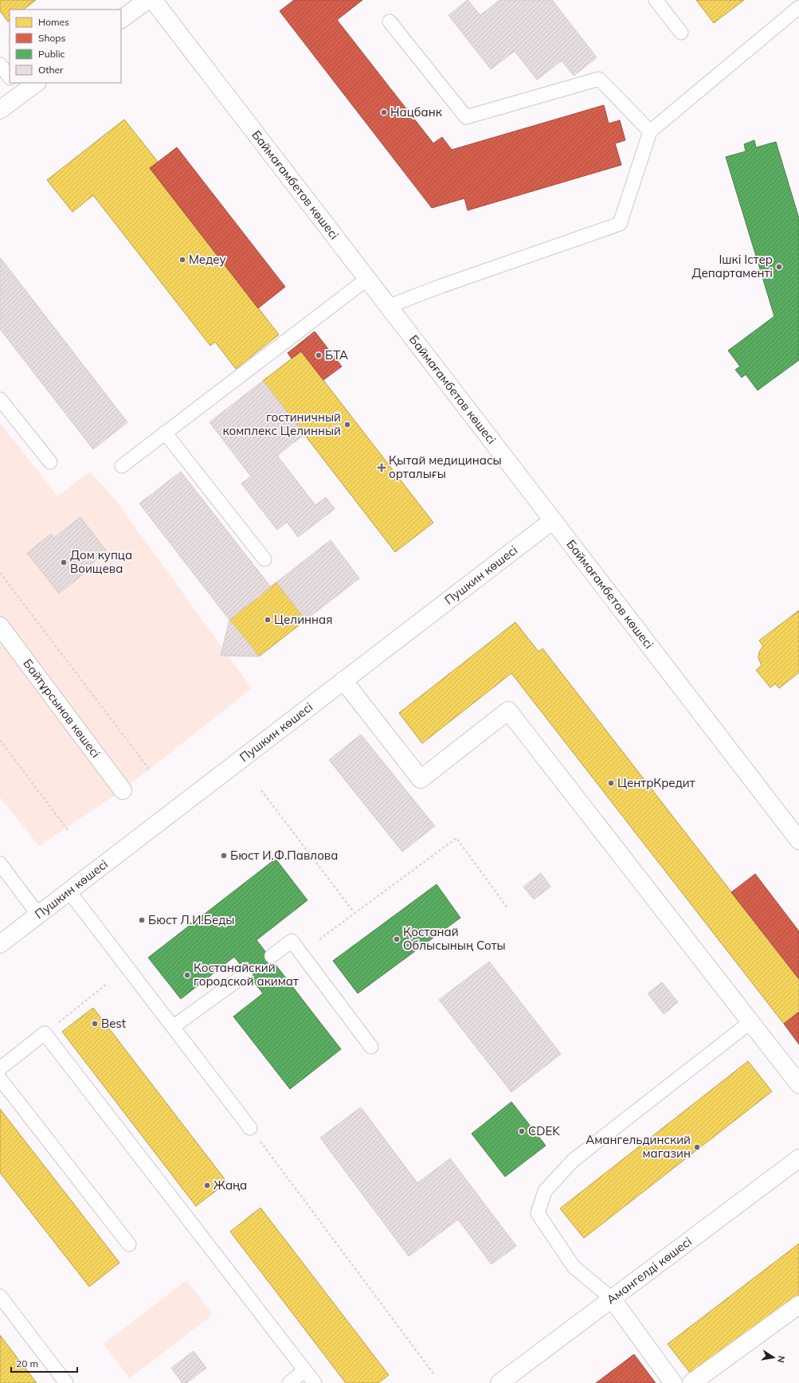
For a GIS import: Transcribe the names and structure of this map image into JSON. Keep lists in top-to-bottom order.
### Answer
{
  "streets": {
    "street": [
      "Баймағамбетов көшесі",
      "Пушкин көшесі",
      "Байтұрсынов көшесі",
      "Амангелді көшесі"
    ]
  },
  "crossings": [
    ["Баймағамбетов көшесі", "Пушкин көшесі"]
  ],
  "places": {
    "other": [
      "Нацбанк",
      "Медеу",
      "Ішкі Істер Департаменті",
      "БТА",
      "гостиничный комплекс Целинный",
      "Дом купца Воищева",
      "Целинная",
      "ЦентрКредит",
      "Бюст И.Ф.Павлова",
      "Бюст Л.И.Беды",
      "Қостанай Облысының Соты",
      "Костанайский городской акимат",
      "Best",
      "CDEK",
      "Амангельдинский магазин",
      "Жаңа"
    ],
    "health": ["Қытай медицинасы орталығы"]
  },
  "legend": [
    "Homes",
    "Shops",
    "Public",
    "Other"
  ],
  "scale_bar": "20 m",
  "north": "right"
}
